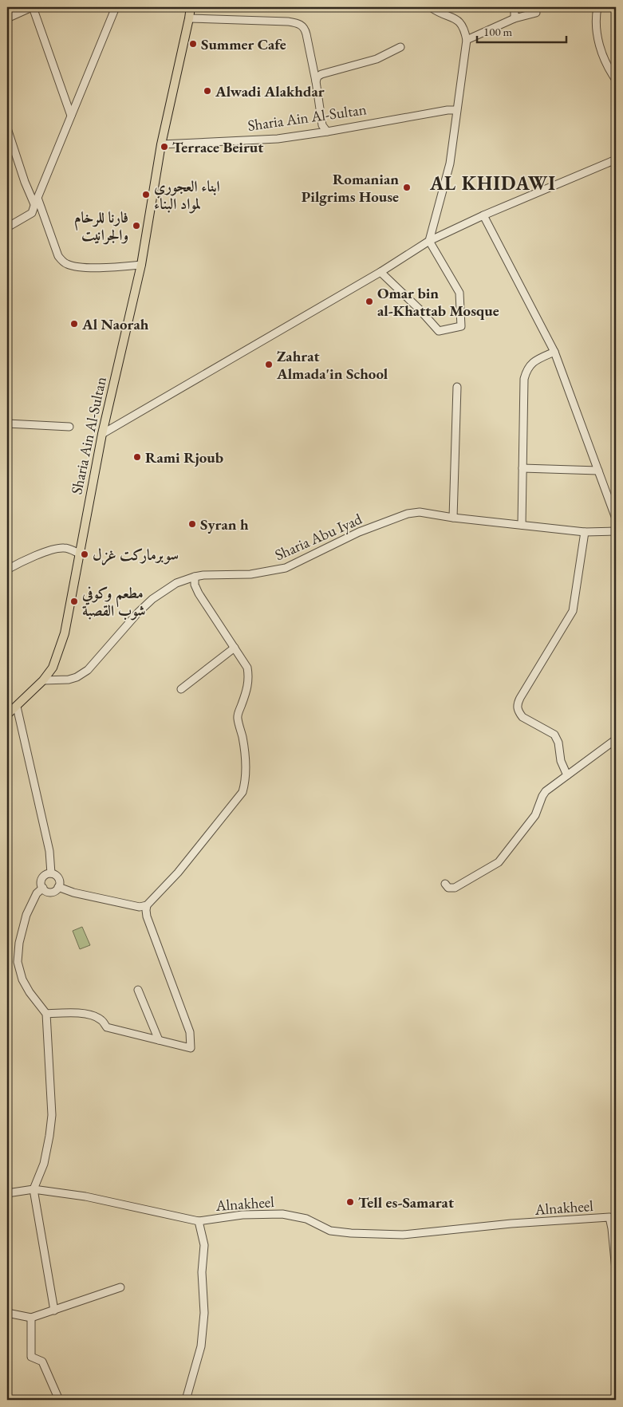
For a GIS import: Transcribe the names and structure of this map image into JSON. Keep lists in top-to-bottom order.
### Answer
{
  "streets": {
    "main road": ["Sharia Ain Al-Sultan"],
    "street": ["Sharia Abu Iyad", "Alnakheel"]
  },
  "crossings": [
    ["Sharia Ain Al-Sultan", "Sharia Abu Iyad"]
  ],
  "districts": ["AL KHIDAWI"],
  "places": [
    "Summer Cafe",
    "Alwadi Alakhdar",
    "Terrace Beirut",
    "Romanian Pilgrims House",
    "ابناء العجوري لمواد البناء",
    "فارنا للرخام والجرانيت",
    "Omar bin al-Khattab Mosque",
    "Al Naorah",
    "Zahrat Almada'in School",
    "Rami Rjoub",
    "Syran h",
    "سوبرماركت غزل",
    "مطعم وكوفي شوب القصبة",
    "Tell es-Samarat"
  ],
  "scale_bar": "100 m"
}
